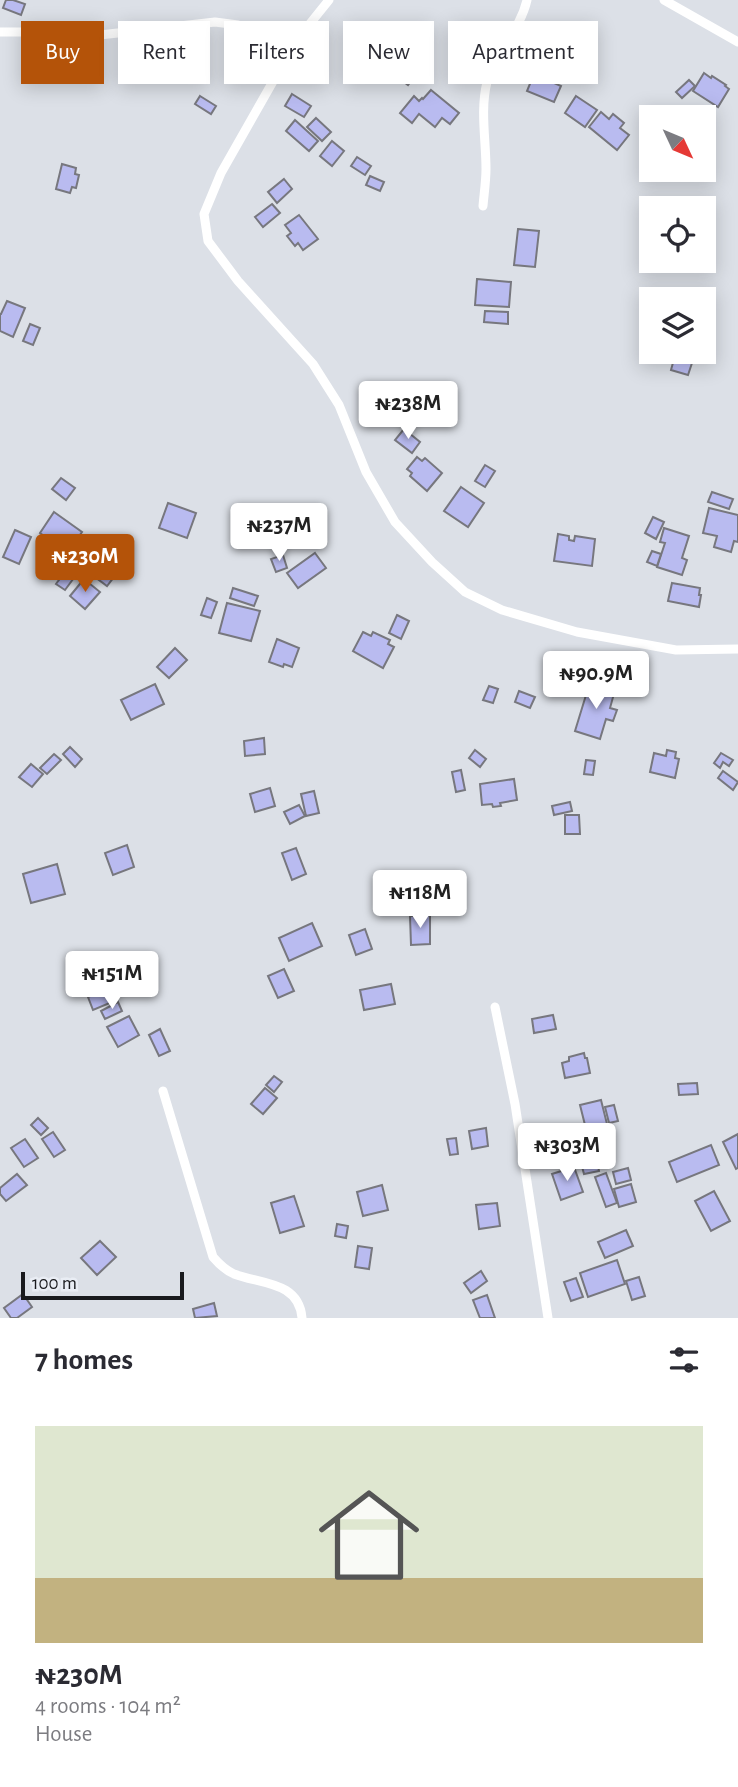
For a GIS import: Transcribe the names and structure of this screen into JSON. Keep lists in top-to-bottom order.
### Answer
{
  "scale_bar": "100 m",
  "north": "bottom right",
  "page": {
    "chip": [
      "Buy",
      "Rent",
      "Filters",
      "New",
      "Apartment"
    ],
    "price": [
      "₦238M",
      "₦237M",
      "₦230M",
      "₦90.9M",
      "₦118M",
      "₦151M",
      "₦303M"
    ],
    "scale": "100 m",
    "heading": "7 homes",
    "list": [
      {
        "name": "₦230M",
        "note": "4 rooms · 104 m² · House"
      }
    ]
  }
}
